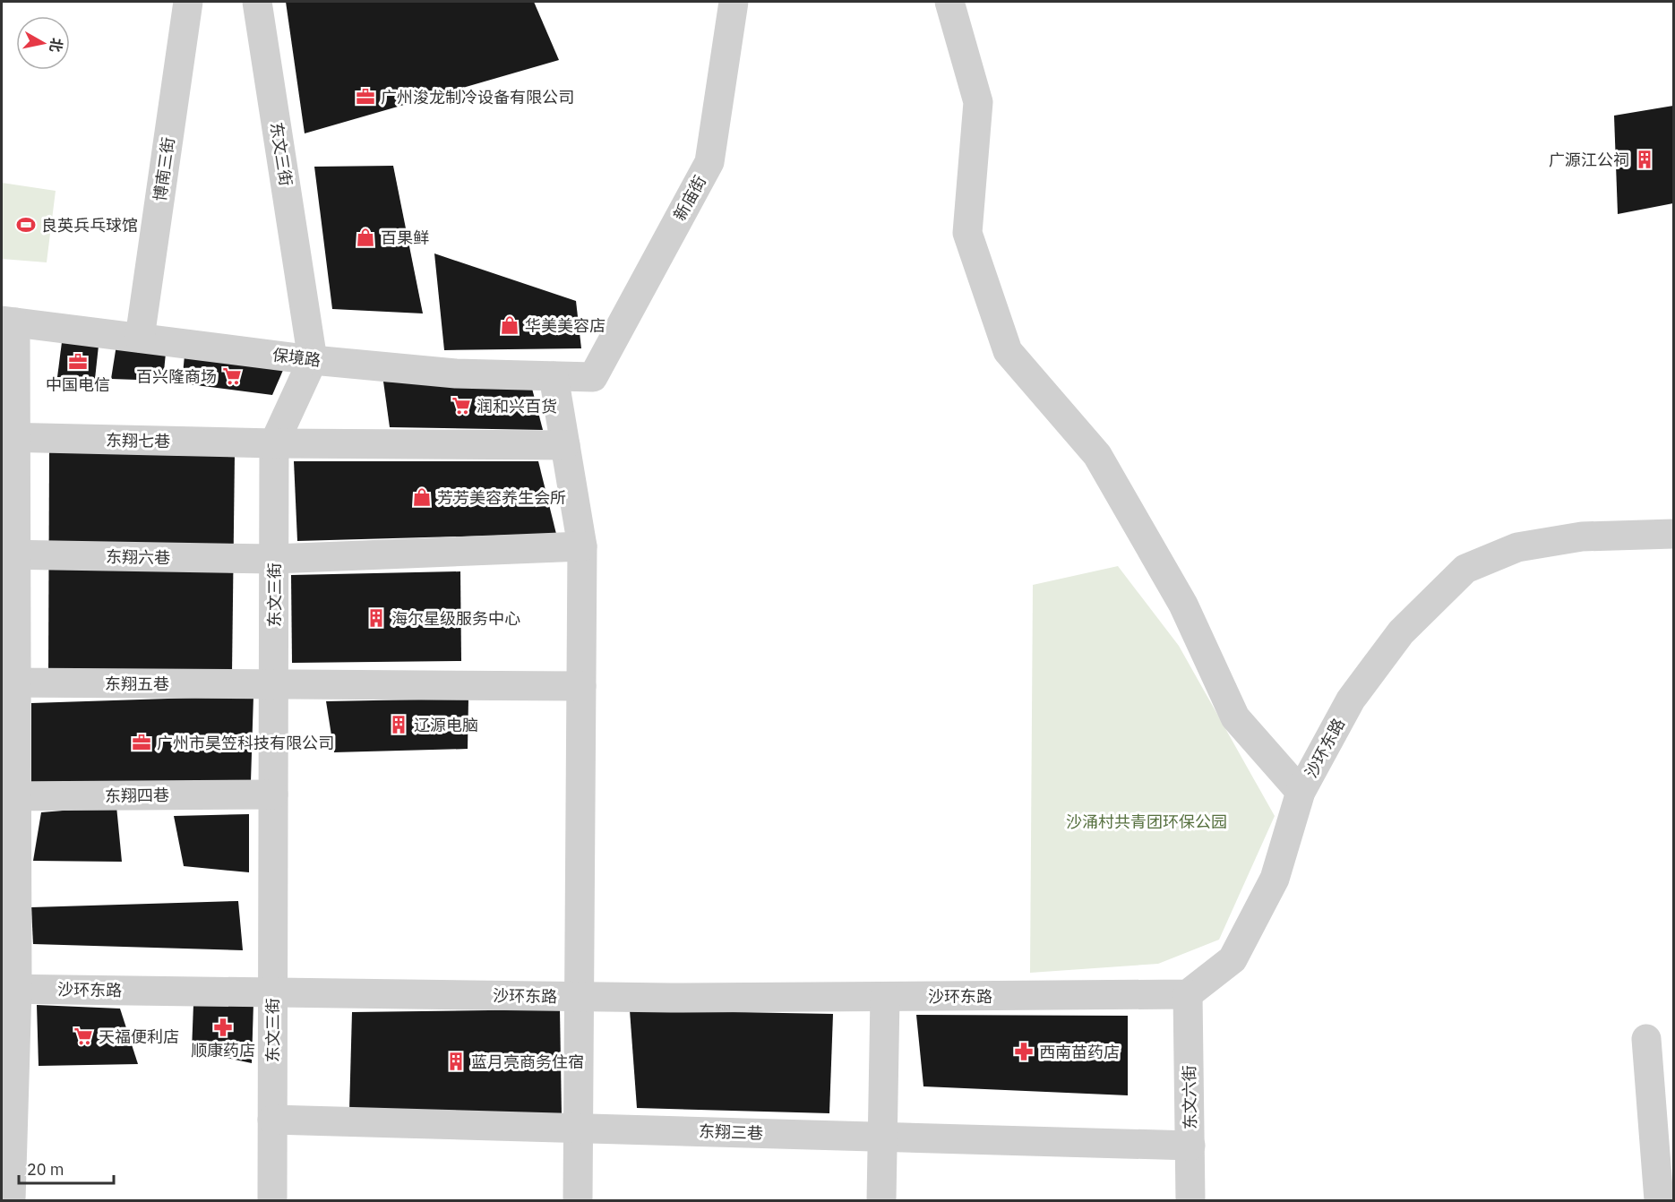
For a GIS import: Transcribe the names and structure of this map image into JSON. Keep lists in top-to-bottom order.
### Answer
{
  "streets": {
    "street": [
      "东文三街",
      "博南三街",
      "新庙街",
      "保境路",
      "东翔七巷",
      "东翔六巷",
      "东翔五巷",
      "沙环东路",
      "东翔四巷",
      "东文六街",
      "东翔三巷"
    ]
  },
  "crossings": [
    ["东文三街", "保境路"],
    ["东文三街", "东翔七巷"],
    ["东文三街", "东翔六巷"],
    ["东文三街", "东翔五巷"],
    ["东文三街", "沙环东路"],
    ["东文三街", "东翔四巷"],
    ["东文三街", "东翔三巷"],
    ["博南三街", "保境路"],
    ["新庙街", "保境路"],
    ["沙环东路", "东文六街"],
    ["东文六街", "东翔三巷"]
  ],
  "parks": ["沙涌村共青团环保公园"],
  "places": {
    "office": ["广州浚龙制冷设备有限公司", "中国电信", "广州市昊笠科技有限公司"],
    "building": [
      "广源江公祠",
      "海尔星级服务中心",
      "辽源电脑",
      "蓝月亮商务住宿"
    ],
    "sports": ["良英兵乓球馆"],
    "shop": ["百果鲜", "华美美容店", "芳芳美容养生会所"],
    "supermarket": ["百兴隆商场", "润和兴百货", "天福便利店"],
    "pharmacy": ["顺康药店", "西南苗药店"]
  },
  "scale_bar": "20 m",
  "north": "right"
}
